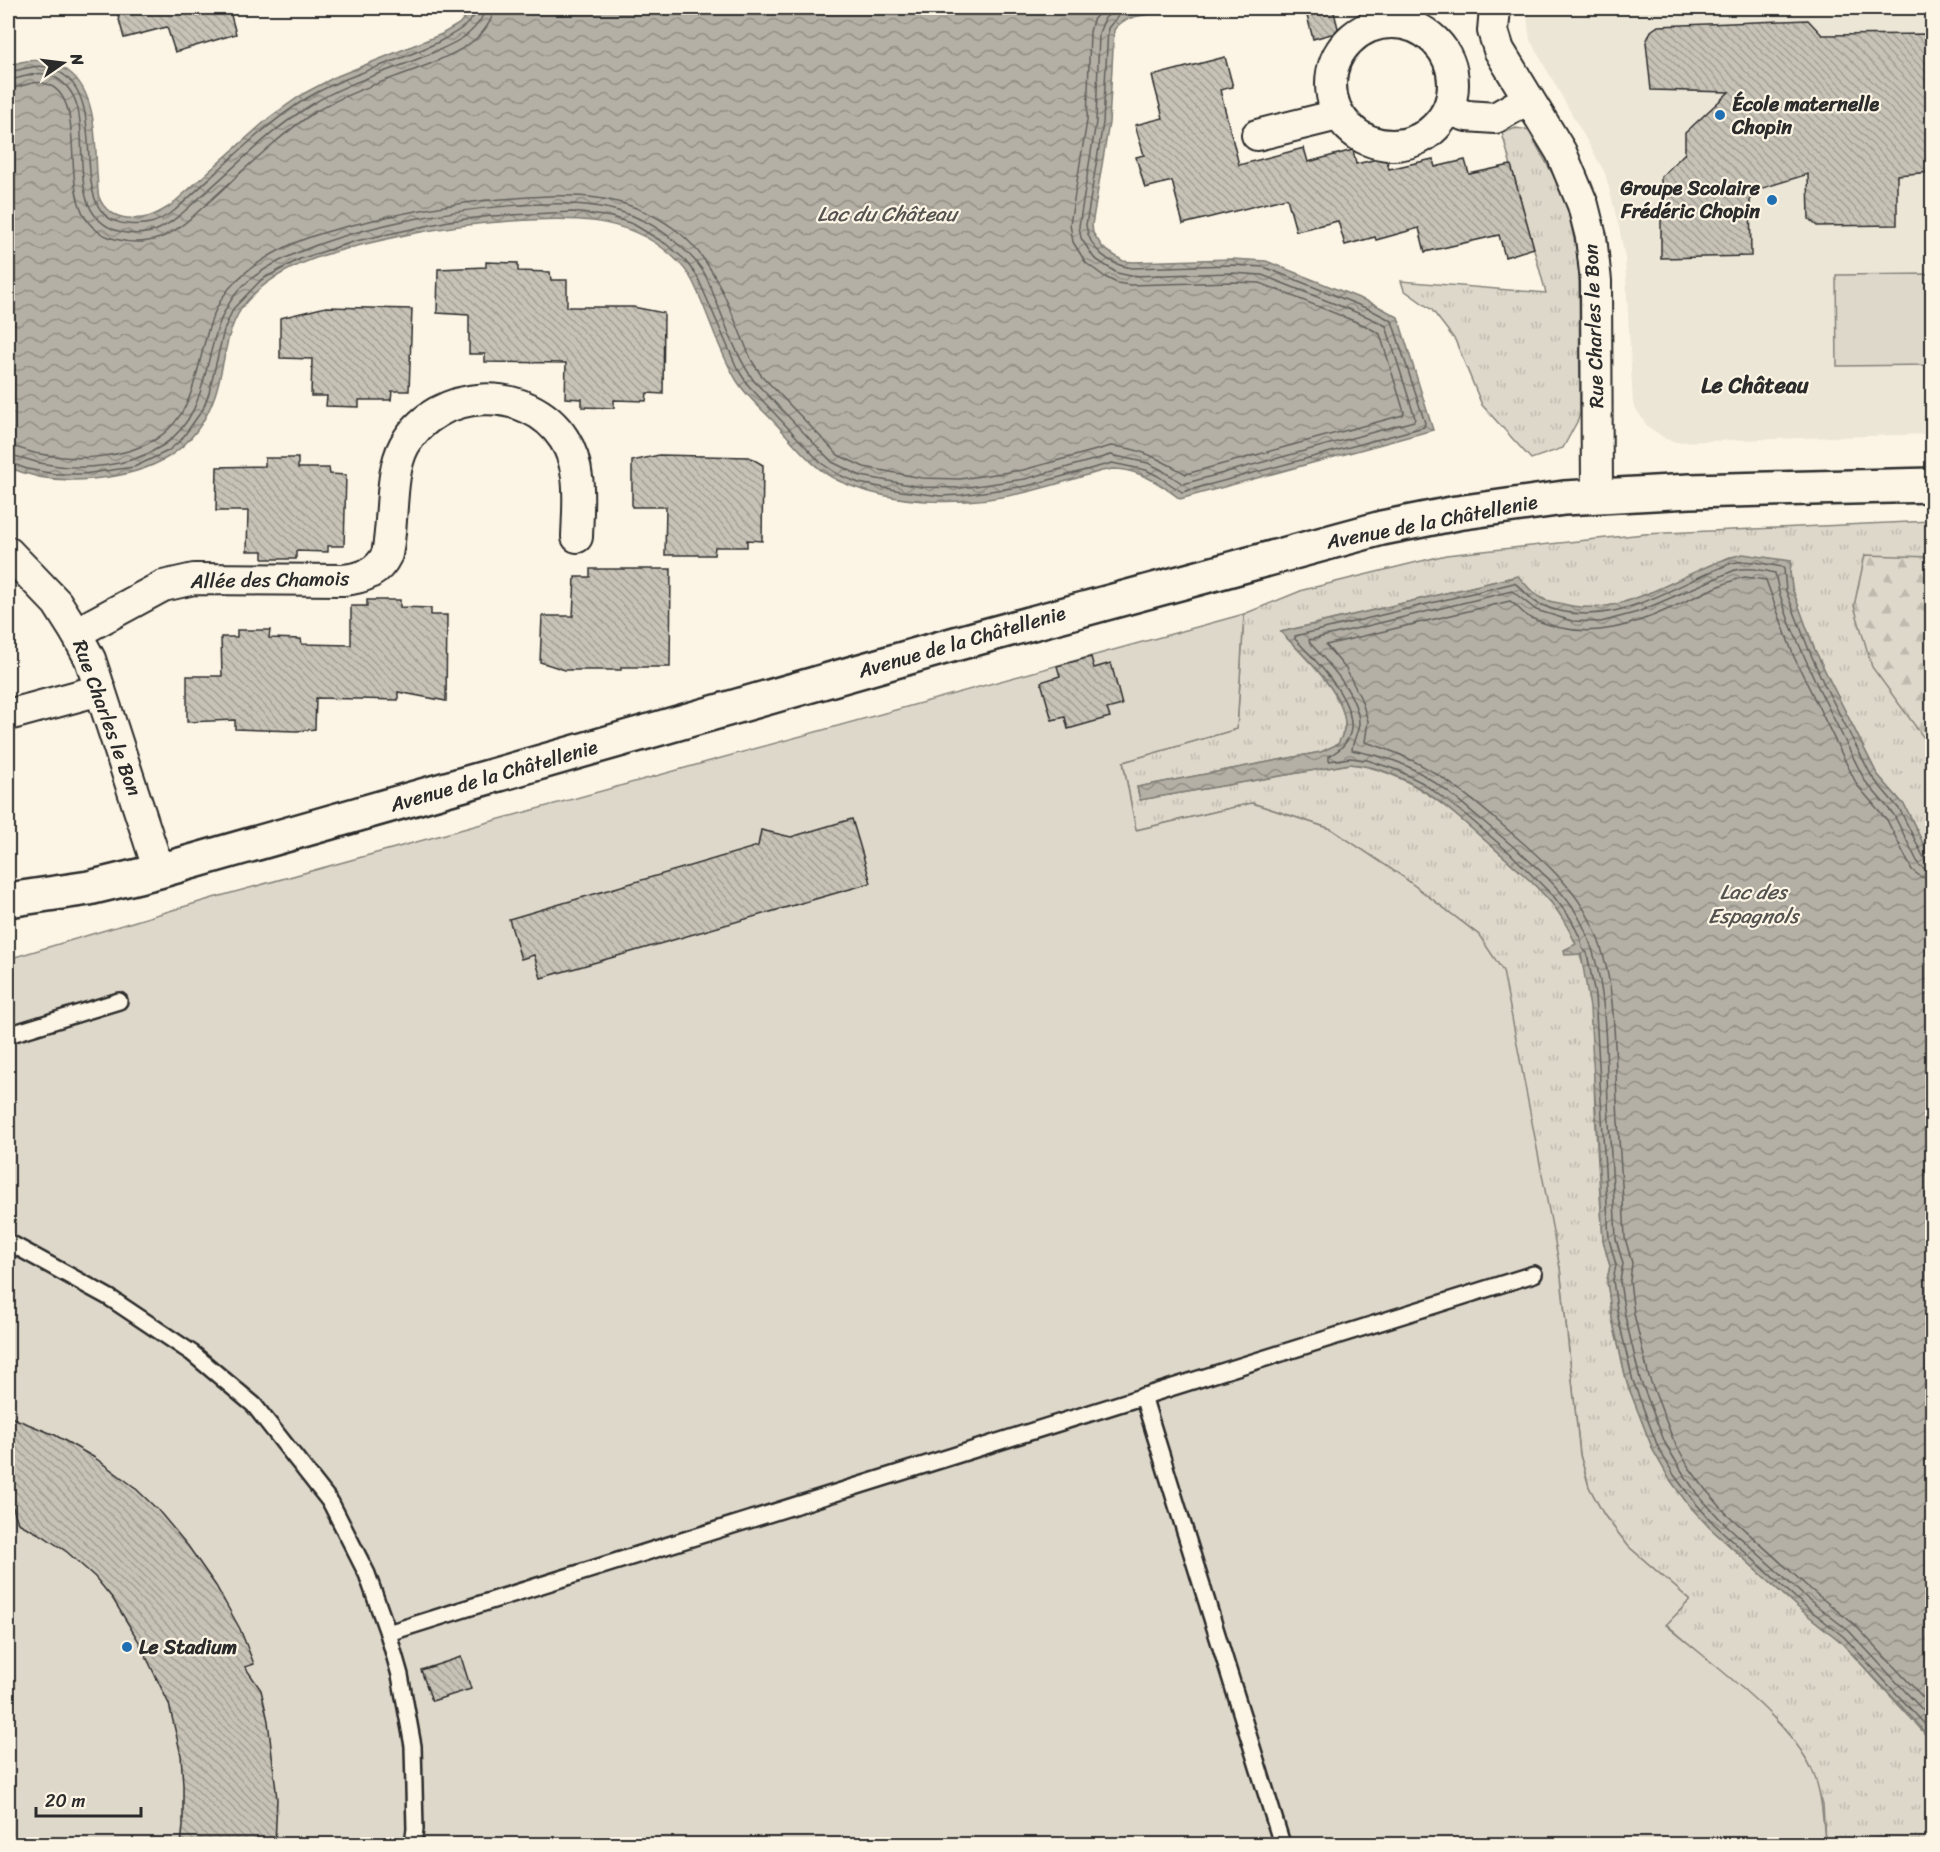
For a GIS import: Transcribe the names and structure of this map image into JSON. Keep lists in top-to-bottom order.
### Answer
{
  "streets": {
    "street": ["Rue Charles le Bon", "Avenue de la Châtellenie", "Allée des Chamois"]
  },
  "crossings": [
    ["Rue Charles le Bon", "Avenue de la Châtellenie"],
    ["Rue Charles le Bon", "Allée des Chamois"]
  ],
  "districts": ["Le Château"],
  "water": ["Lac du Château", "Lac des Espagnols"],
  "places": ["École maternelle Chopin", "Groupe Scolaire Frédéric Chopin", "Le Stadium"],
  "scale_bar": "20 m",
  "north": "right"
}
